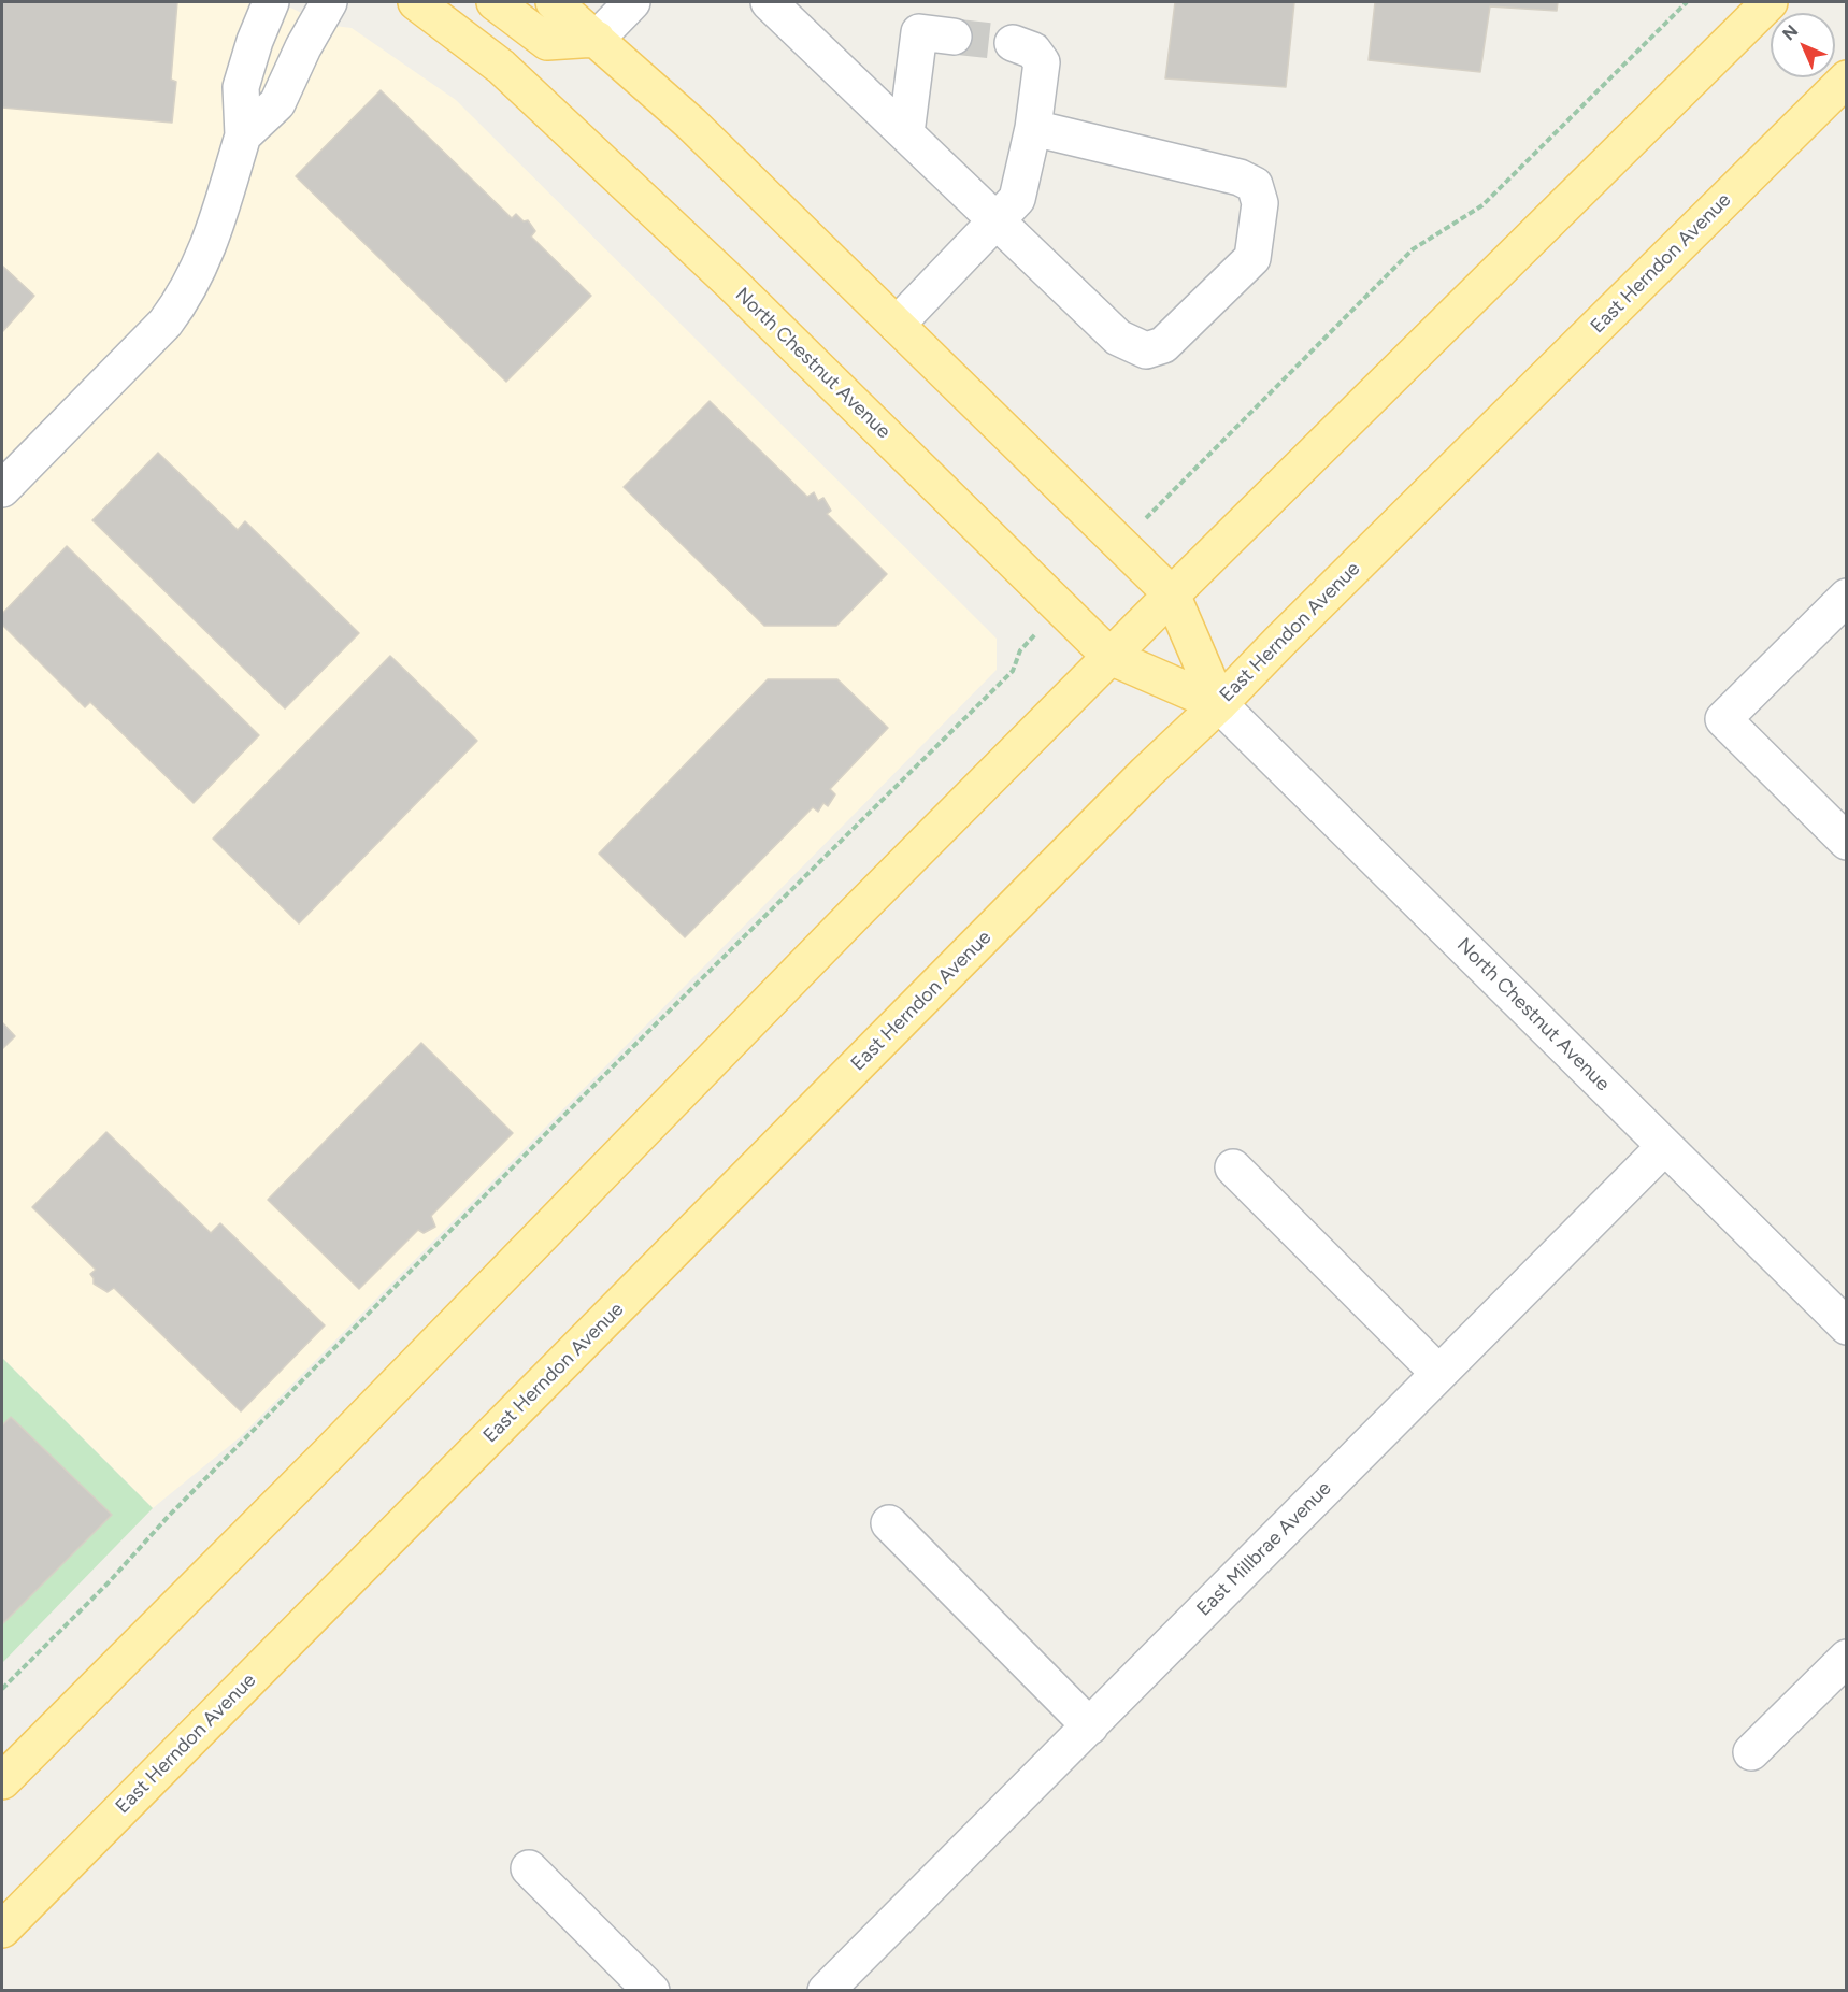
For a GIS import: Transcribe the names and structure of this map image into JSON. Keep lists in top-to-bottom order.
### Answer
{
  "streets": {
    "main road": ["East Herndon Avenue", "North Chestnut Avenue"],
    "street": ["East Millbrae Avenue"]
  },
  "crossings": [
    ["East Herndon Avenue", "North Chestnut Avenue"],
    ["North Chestnut Avenue", "East Millbrae Avenue"]
  ],
  "north": "top left"
}
